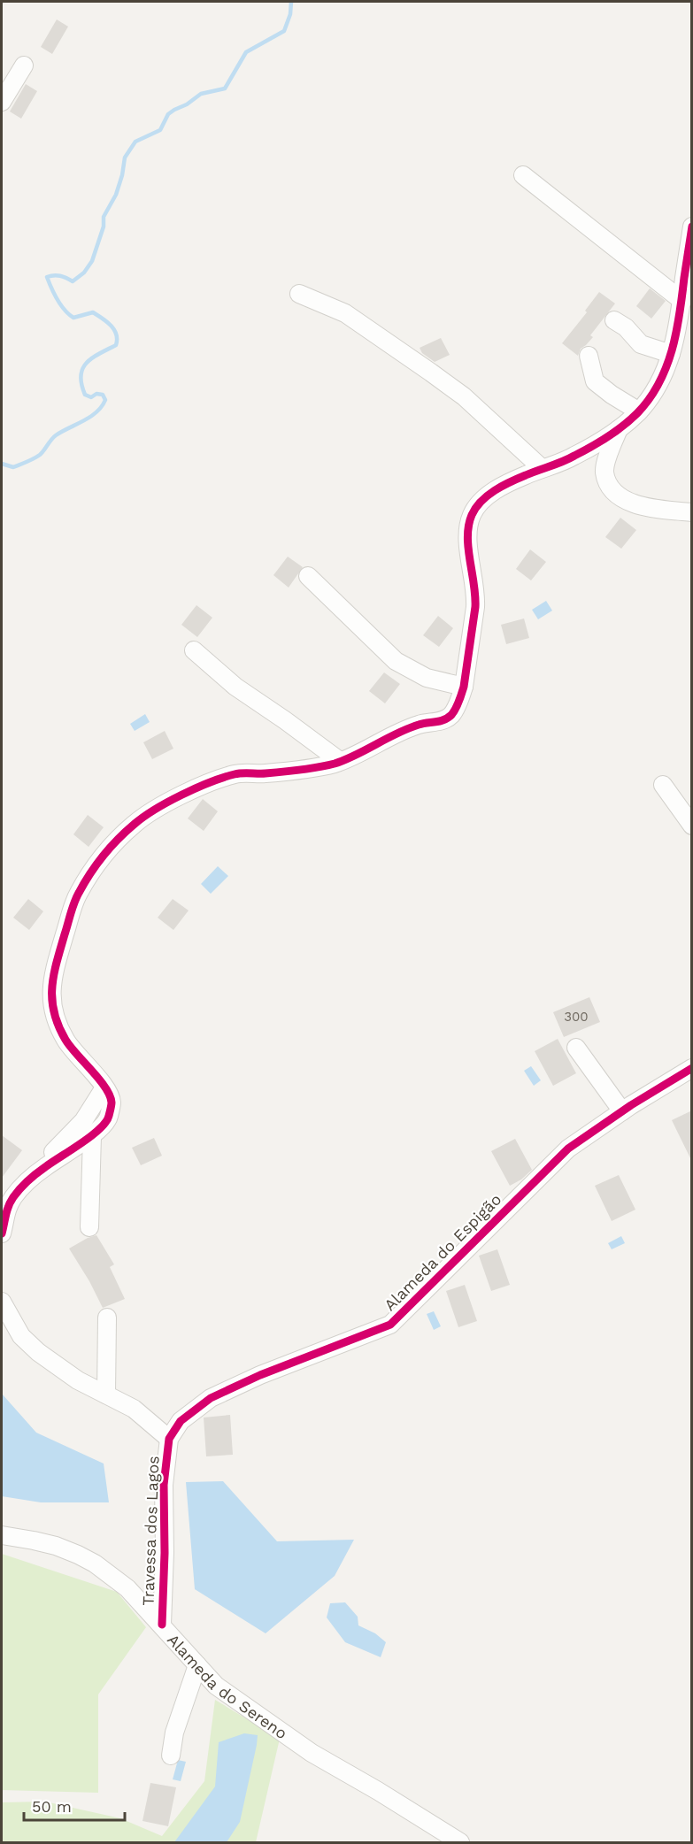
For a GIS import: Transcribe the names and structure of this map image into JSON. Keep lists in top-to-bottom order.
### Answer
{
  "streets": {
    "street": ["Alameda do Espigão", "Travessa dos Lagos", "Alameda do Sereno"]
  },
  "crossings": [
    ["Alameda do Espigão", "Travessa dos Lagos"],
    ["Travessa dos Lagos", "Alameda do Sereno"]
  ],
  "house_numbers": ["300"],
  "scale_bar": "50 m"
}
